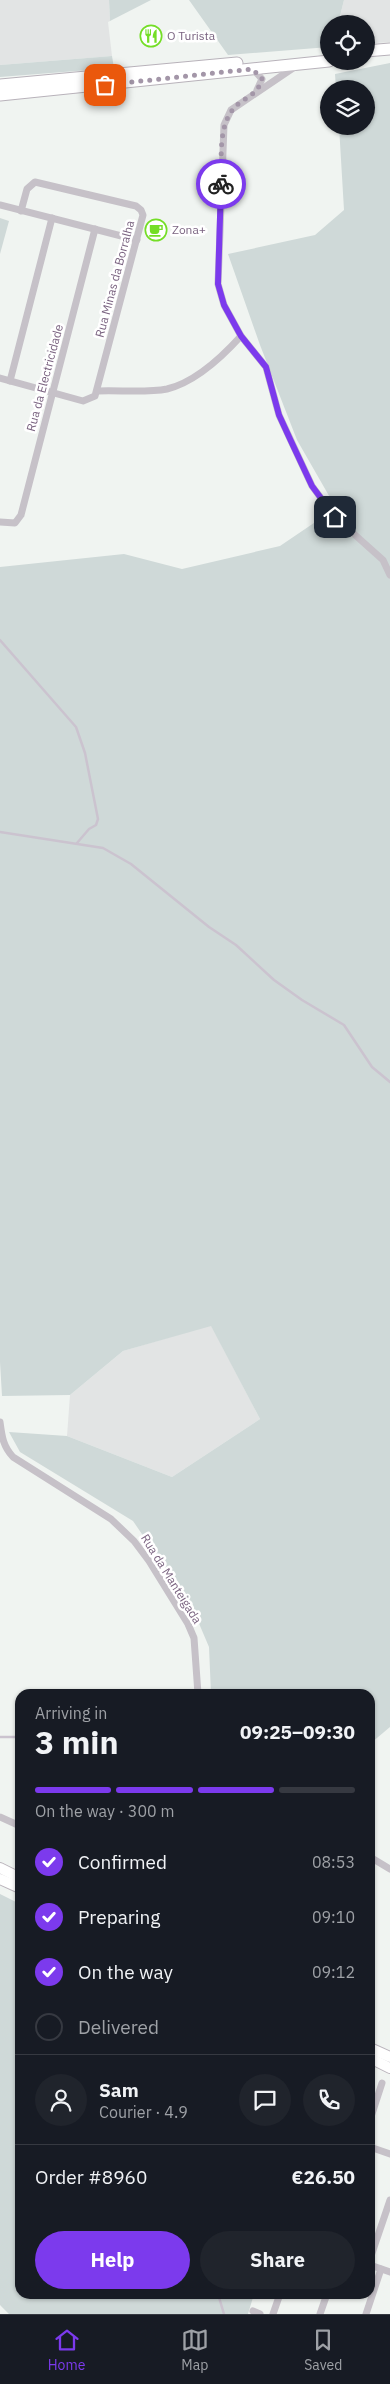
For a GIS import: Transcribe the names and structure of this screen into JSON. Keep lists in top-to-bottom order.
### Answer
{
  "streets": {
    "street": ["Rua Minas da Borralha", "Rua da Electricidade", "Rua da Manteigada"]
  },
  "places": {
    "restaurant": ["O Turista"],
    "cafe": ["Zona+"]
  },
  "page": {
    "heading": ["3 min", "Arriving in", "09:25–09:30"],
    "panel": [
      "Sam",
      "Courier · 4.9",
      "Order #8960",
      "€26.50"
    ],
    "bar": "On the way · 300 m",
    "list": [
      ["Confirmed", "08:53"],
      ["Preparing", "09:10"],
      ["On the way", "09:12"],
      "Delivered"
    ],
    "buttons": ["Help", "Share"],
    "tabs": ["Home", "Map", "Saved"]
  }
}
